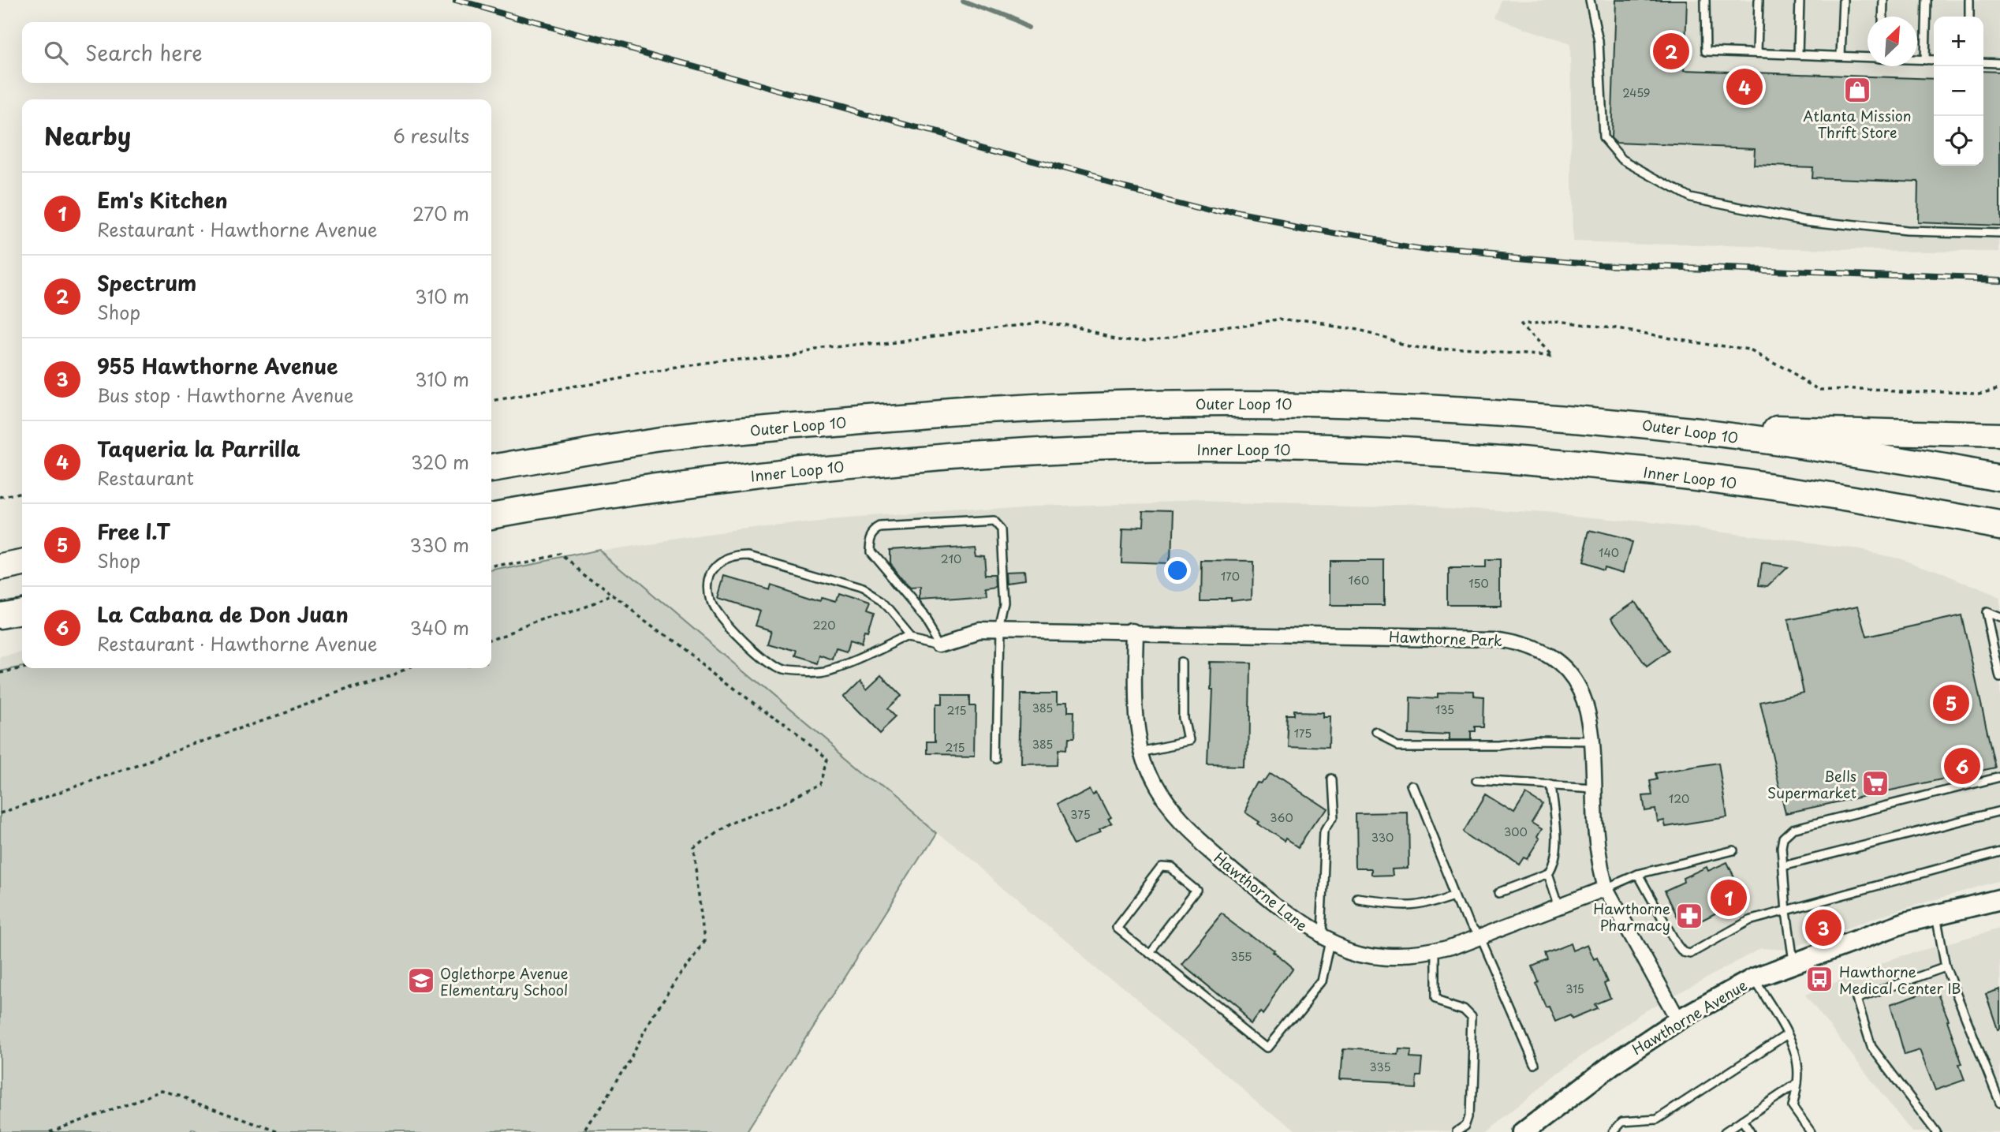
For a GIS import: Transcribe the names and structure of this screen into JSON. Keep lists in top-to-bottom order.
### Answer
{
  "streets": {
    "highway": ["Outer Loop 10", "Inner Loop 10"],
    "main road": ["Hawthorne Avenue"],
    "street": ["Hawthorne Park", "Hawthorne Lane"]
  },
  "crossings": [
    ["Hawthorne Park", "Hawthorne Lane"],
    ["Hawthorne Park", "Hawthorne Avenue"]
  ],
  "places": {
    "shop": ["Atlanta Mission Thrift Store"],
    "supermarket": ["Bells Supermarket"],
    "pharmacy": ["Hawthorne Pharmacy"],
    "bus stop": ["Hawthorne Medical Center IB"],
    "school or university": ["Oglethorpe Avenue Elementary School"]
  },
  "house_numbers": [
    "2459",
    "140",
    "210",
    "170",
    "160",
    "150",
    "220",
    "385",
    "135",
    "215",
    "175",
    "385",
    "215",
    "120",
    "375",
    "360",
    "300",
    "330",
    "355",
    "315",
    "335"
  ],
  "north": "top right",
  "page": {
    "map_buttons": ["+", "−"],
    "search": "Search here",
    "pins": [
      "2",
      "4",
      "5",
      "6",
      "1",
      "3"
    ],
    "heading": ["Nearby", "6 results"],
    "list": [
      {
        "mark": "1",
        "name": "Em's Kitchen",
        "note": "Restaurant · Hawthorne Avenue",
        "value": "270 m"
      },
      {
        "mark": "2",
        "name": "Spectrum",
        "note": "Shop",
        "value": "310 m"
      },
      {
        "mark": "3",
        "name": "955 Hawthorne Avenue",
        "note": "Bus stop · Hawthorne Avenue",
        "value": "310 m"
      },
      {
        "mark": "4",
        "name": "Taqueria la Parrilla",
        "note": "Restaurant",
        "value": "320 m"
      },
      {
        "mark": "5",
        "name": "Free I.T",
        "note": "Shop",
        "value": "330 m"
      },
      {
        "mark": "6",
        "name": "La Cabana de Don Juan",
        "note": "Restaurant · Hawthorne Avenue",
        "value": "340 m"
      }
    ]
  }
}
